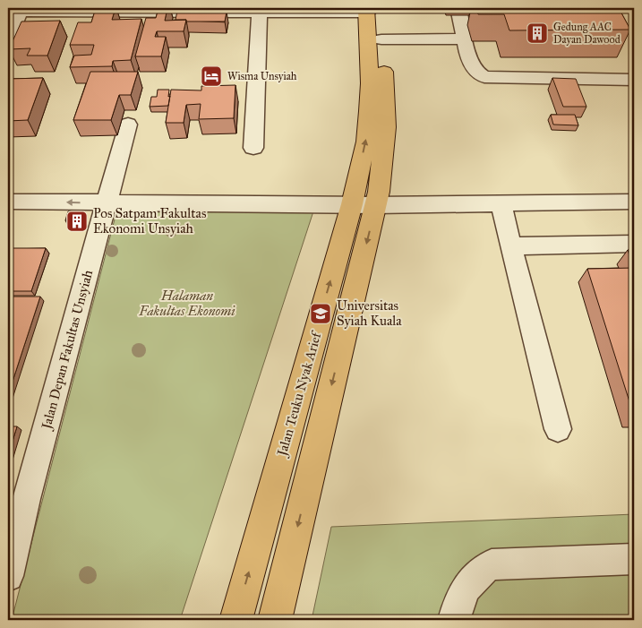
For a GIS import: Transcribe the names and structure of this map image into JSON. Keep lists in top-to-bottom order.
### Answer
{
  "streets": {
    "main road": ["Jalan Teuku Nyak Arief"],
    "street": ["Jalan Depan Fakultas Unsyiah"]
  },
  "parks": ["Halaman Fakultas Ekonomi"],
  "places": {
    "building": ["Gedung AAC Dayan Dawood", "Pos Satpam Fakultas Ekonomi Unsyiah"],
    "hotel": ["Wisma Unsyiah"],
    "school or university": ["Universitas Syiah Kuala"]
  }
}
